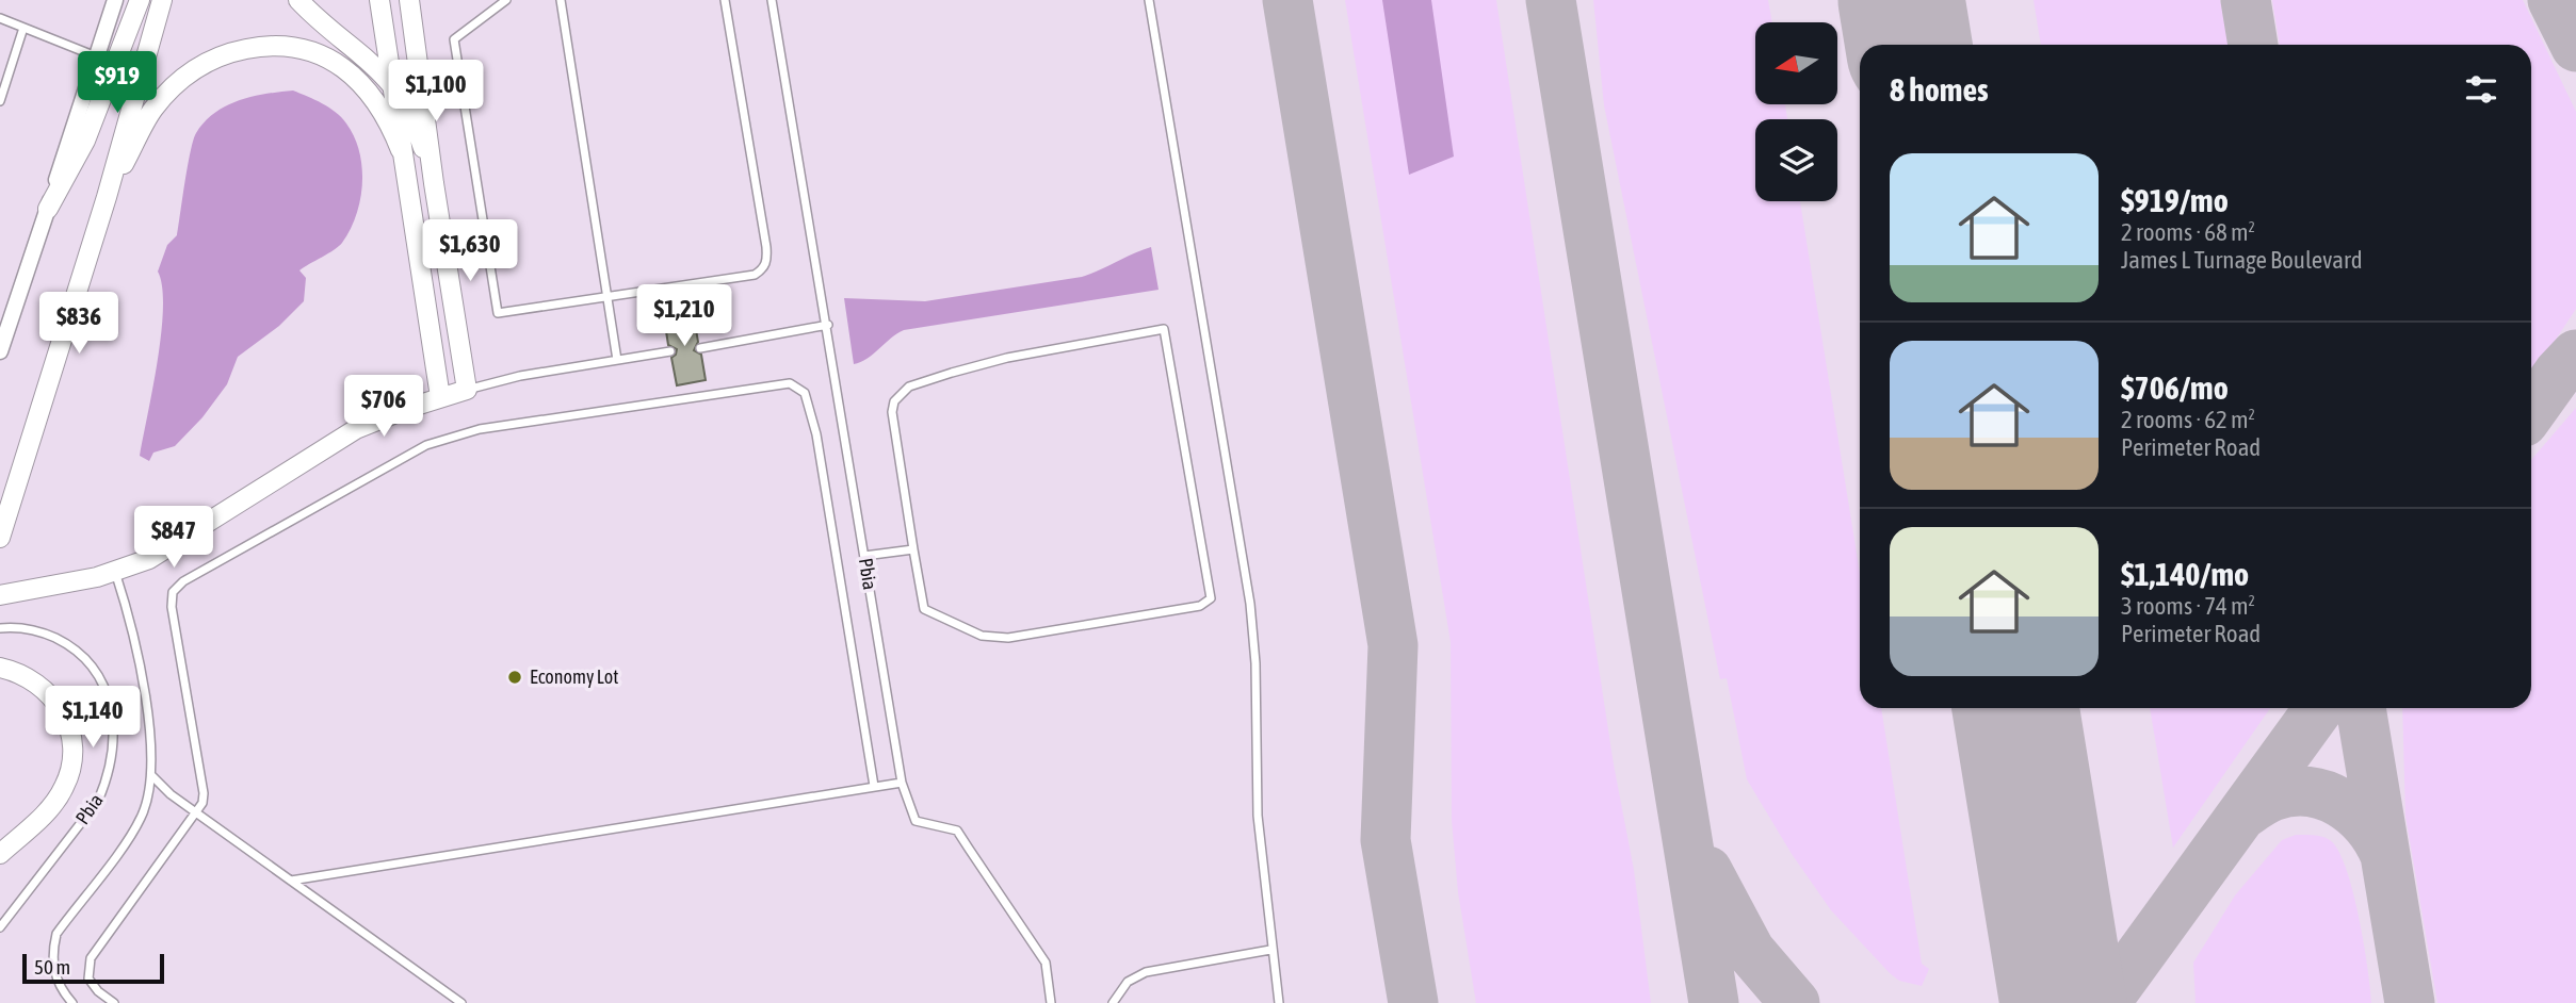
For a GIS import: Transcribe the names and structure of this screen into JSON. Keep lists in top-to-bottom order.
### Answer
{
  "streets": {
    "lane": ["Pbia"]
  },
  "places": ["Economy Lot"],
  "scale_bar": "50 m",
  "north": "left",
  "page": {
    "heading": "8 homes",
    "price": [
      "$919",
      "$1,100",
      "$1,630",
      "$1,210",
      "$836",
      "$706",
      "$847",
      "$1,140"
    ],
    "list": [
      {
        "name": "$919/mo",
        "note": "2 rooms · 68 m² · James L Turnage Boulevard"
      },
      {
        "name": "$706/mo",
        "note": "2 rooms · 62 m² · Perimeter Road"
      },
      {
        "name": "$1,140/mo",
        "note": "3 rooms · 74 m² · Perimeter Road"
      }
    ],
    "scale": "50 m"
  }
}
